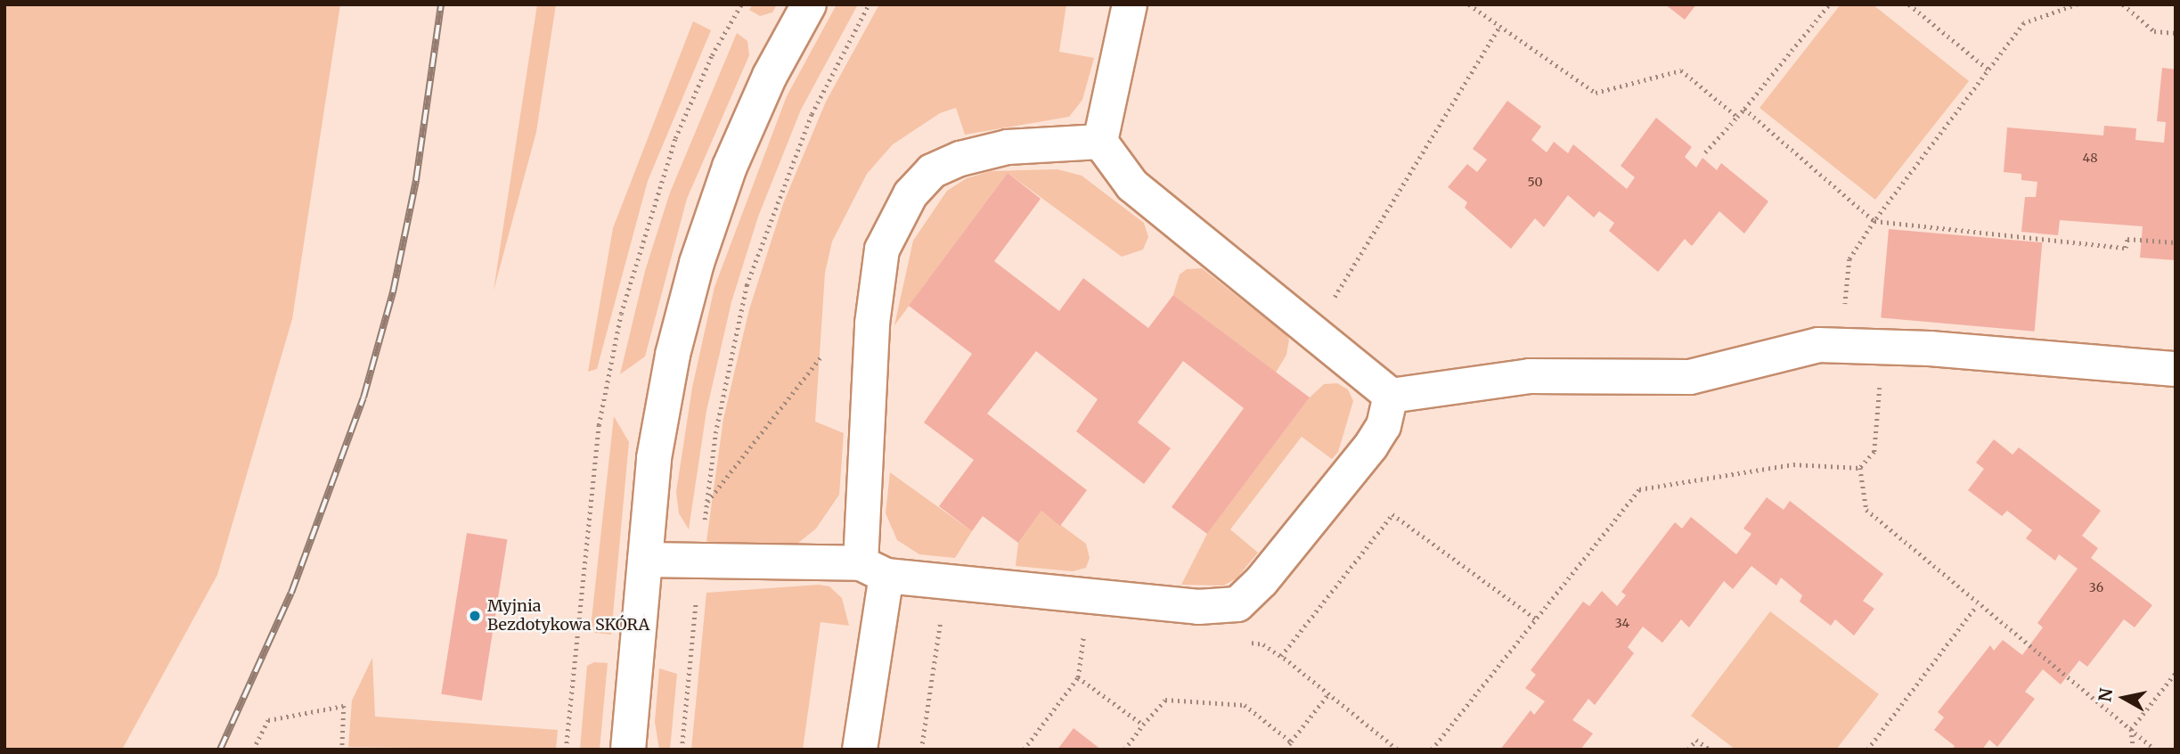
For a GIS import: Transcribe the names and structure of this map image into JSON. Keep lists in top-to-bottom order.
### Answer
{
  "places": ["Myjnia Bezdotykowa SKÓRA"],
  "house_numbers": [
    "48",
    "50",
    "36",
    "34"
  ],
  "north": "left"
}
